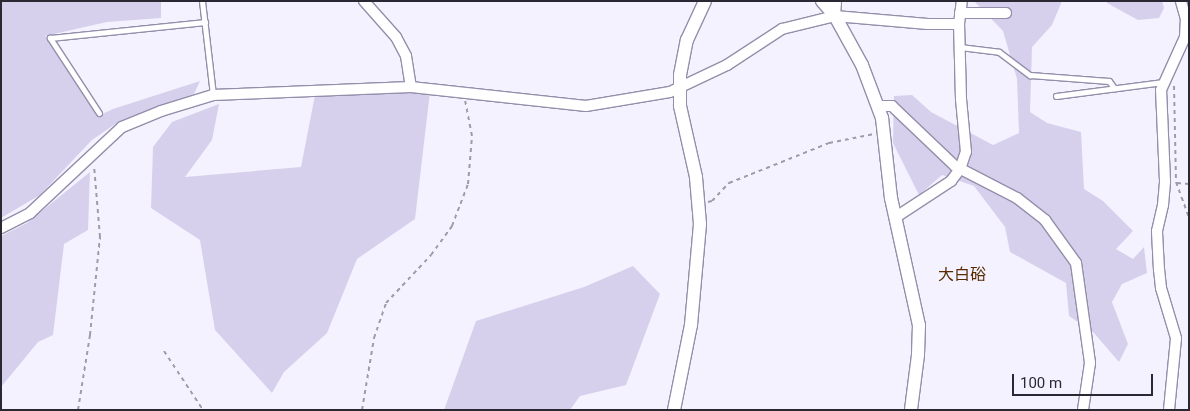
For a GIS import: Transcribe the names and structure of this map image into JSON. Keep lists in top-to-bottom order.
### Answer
{
  "districts": ["大白硲"],
  "scale_bar": "100 m"
}
